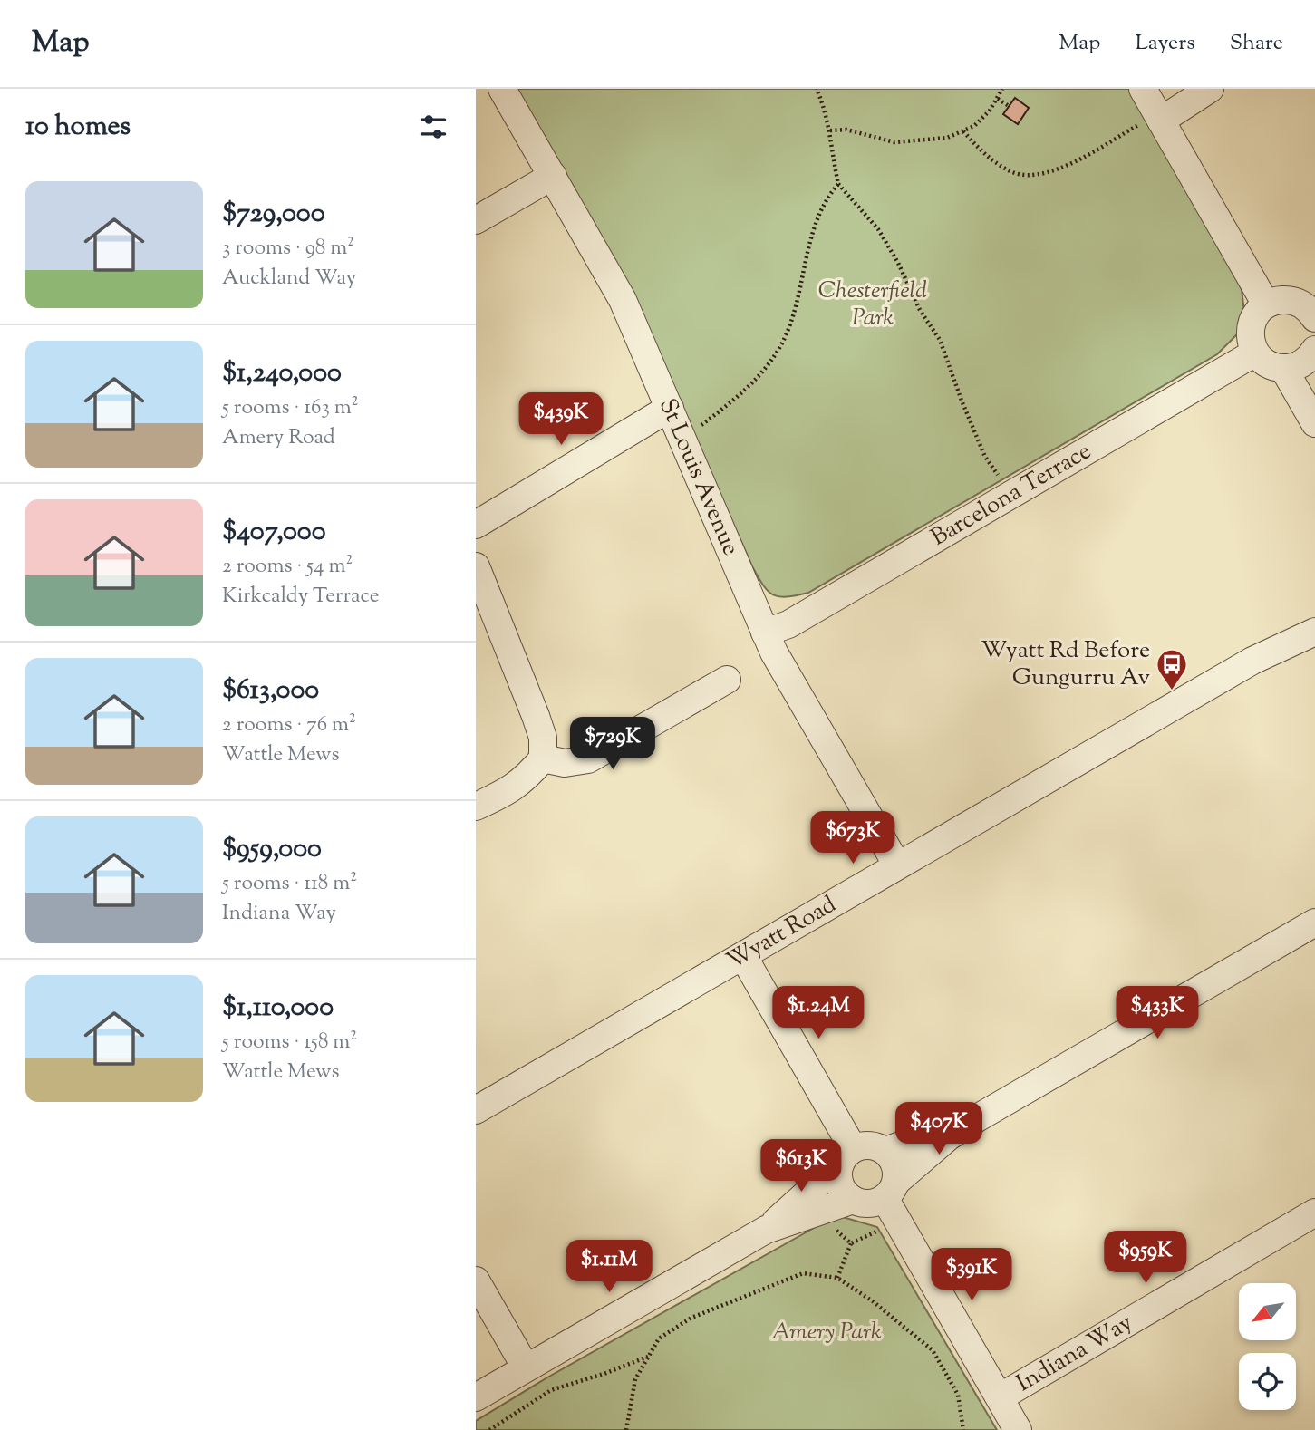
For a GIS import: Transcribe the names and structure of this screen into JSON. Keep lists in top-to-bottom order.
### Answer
{
  "streets": {
    "street": [
      "St Louis Avenue",
      "Barcelona Terrace",
      "Wyatt Road",
      "Indiana Way"
    ]
  },
  "crossings": [
    ["St Louis Avenue", "Barcelona Terrace"],
    ["St Louis Avenue", "Wyatt Road"]
  ],
  "parks": ["Chesterfield Park", "Amery Park"],
  "places": {
    "bus stop": ["Wyatt Rd Before Gungurru Av"]
  },
  "north": "bottom left",
  "page": {
    "header": "Map",
    "nav": ["Map", "Layers", "Share"],
    "heading": "10 homes",
    "list": [
      {
        "name": "$729,000",
        "note": "3 rooms · 98 m² · Auckland Way"
      },
      {
        "name": "$1,240,000",
        "note": "5 rooms · 163 m² · Amery Road"
      },
      {
        "name": "$407,000",
        "note": "2 rooms · 54 m² · Kirkcaldy Terrace"
      },
      {
        "name": "$613,000",
        "note": "2 rooms · 76 m² · Wattle Mews"
      },
      {
        "name": "$959,000",
        "note": "5 rooms · 118 m² · Indiana Way"
      },
      {
        "name": "$1,110,000",
        "note": "5 rooms · 158 m² · Wattle Mews"
      }
    ],
    "price": [
      "$439K",
      "$729K",
      "$673K",
      "$1.24M",
      "$433K",
      "$407K",
      "$613K",
      "$959K",
      "$1.11M",
      "$391K"
    ]
  }
}
